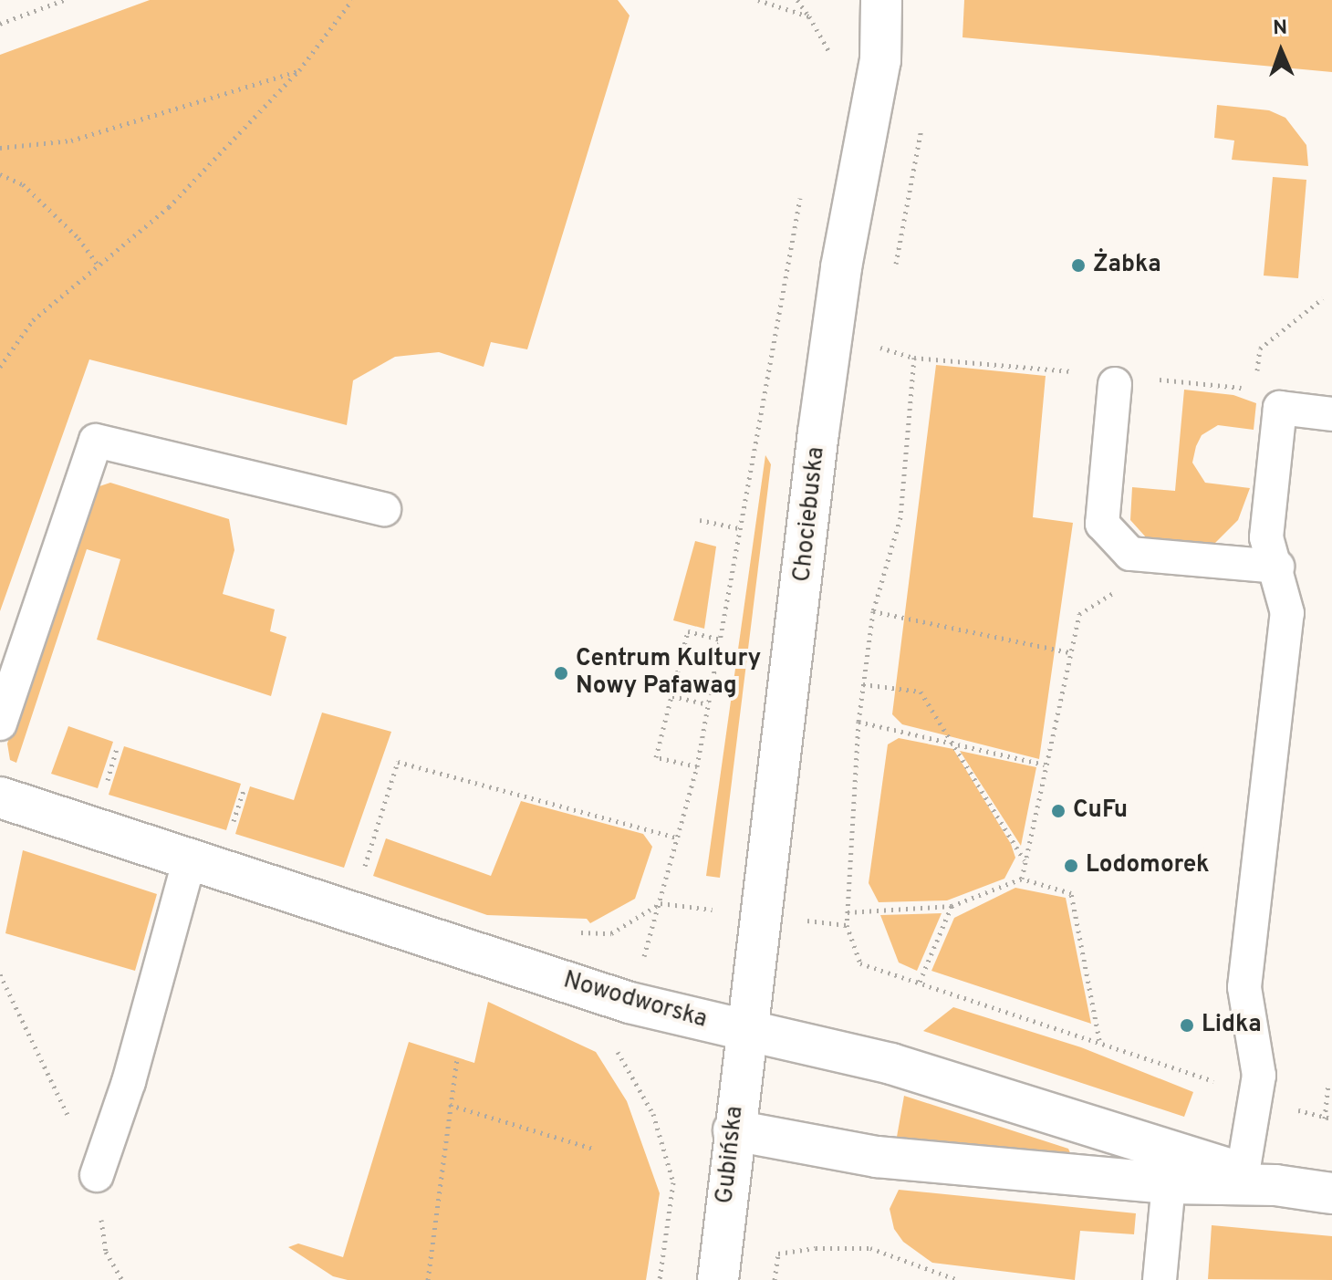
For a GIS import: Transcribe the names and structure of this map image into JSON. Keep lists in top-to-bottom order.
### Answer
{
  "streets": {
    "street": ["Chociebuska", "Nowodworska", "Gubińska"]
  },
  "crossings": [
    ["Chociebuska", "Nowodworska"],
    ["Chociebuska", "Gubińska"],
    ["Nowodworska", "Gubińska"]
  ],
  "places": [
    "Żabka",
    "Centrum Kultury Nowy Pafawag",
    "CuFu",
    "Lodomorek",
    "Lidka"
  ],
  "north": "top"
}
